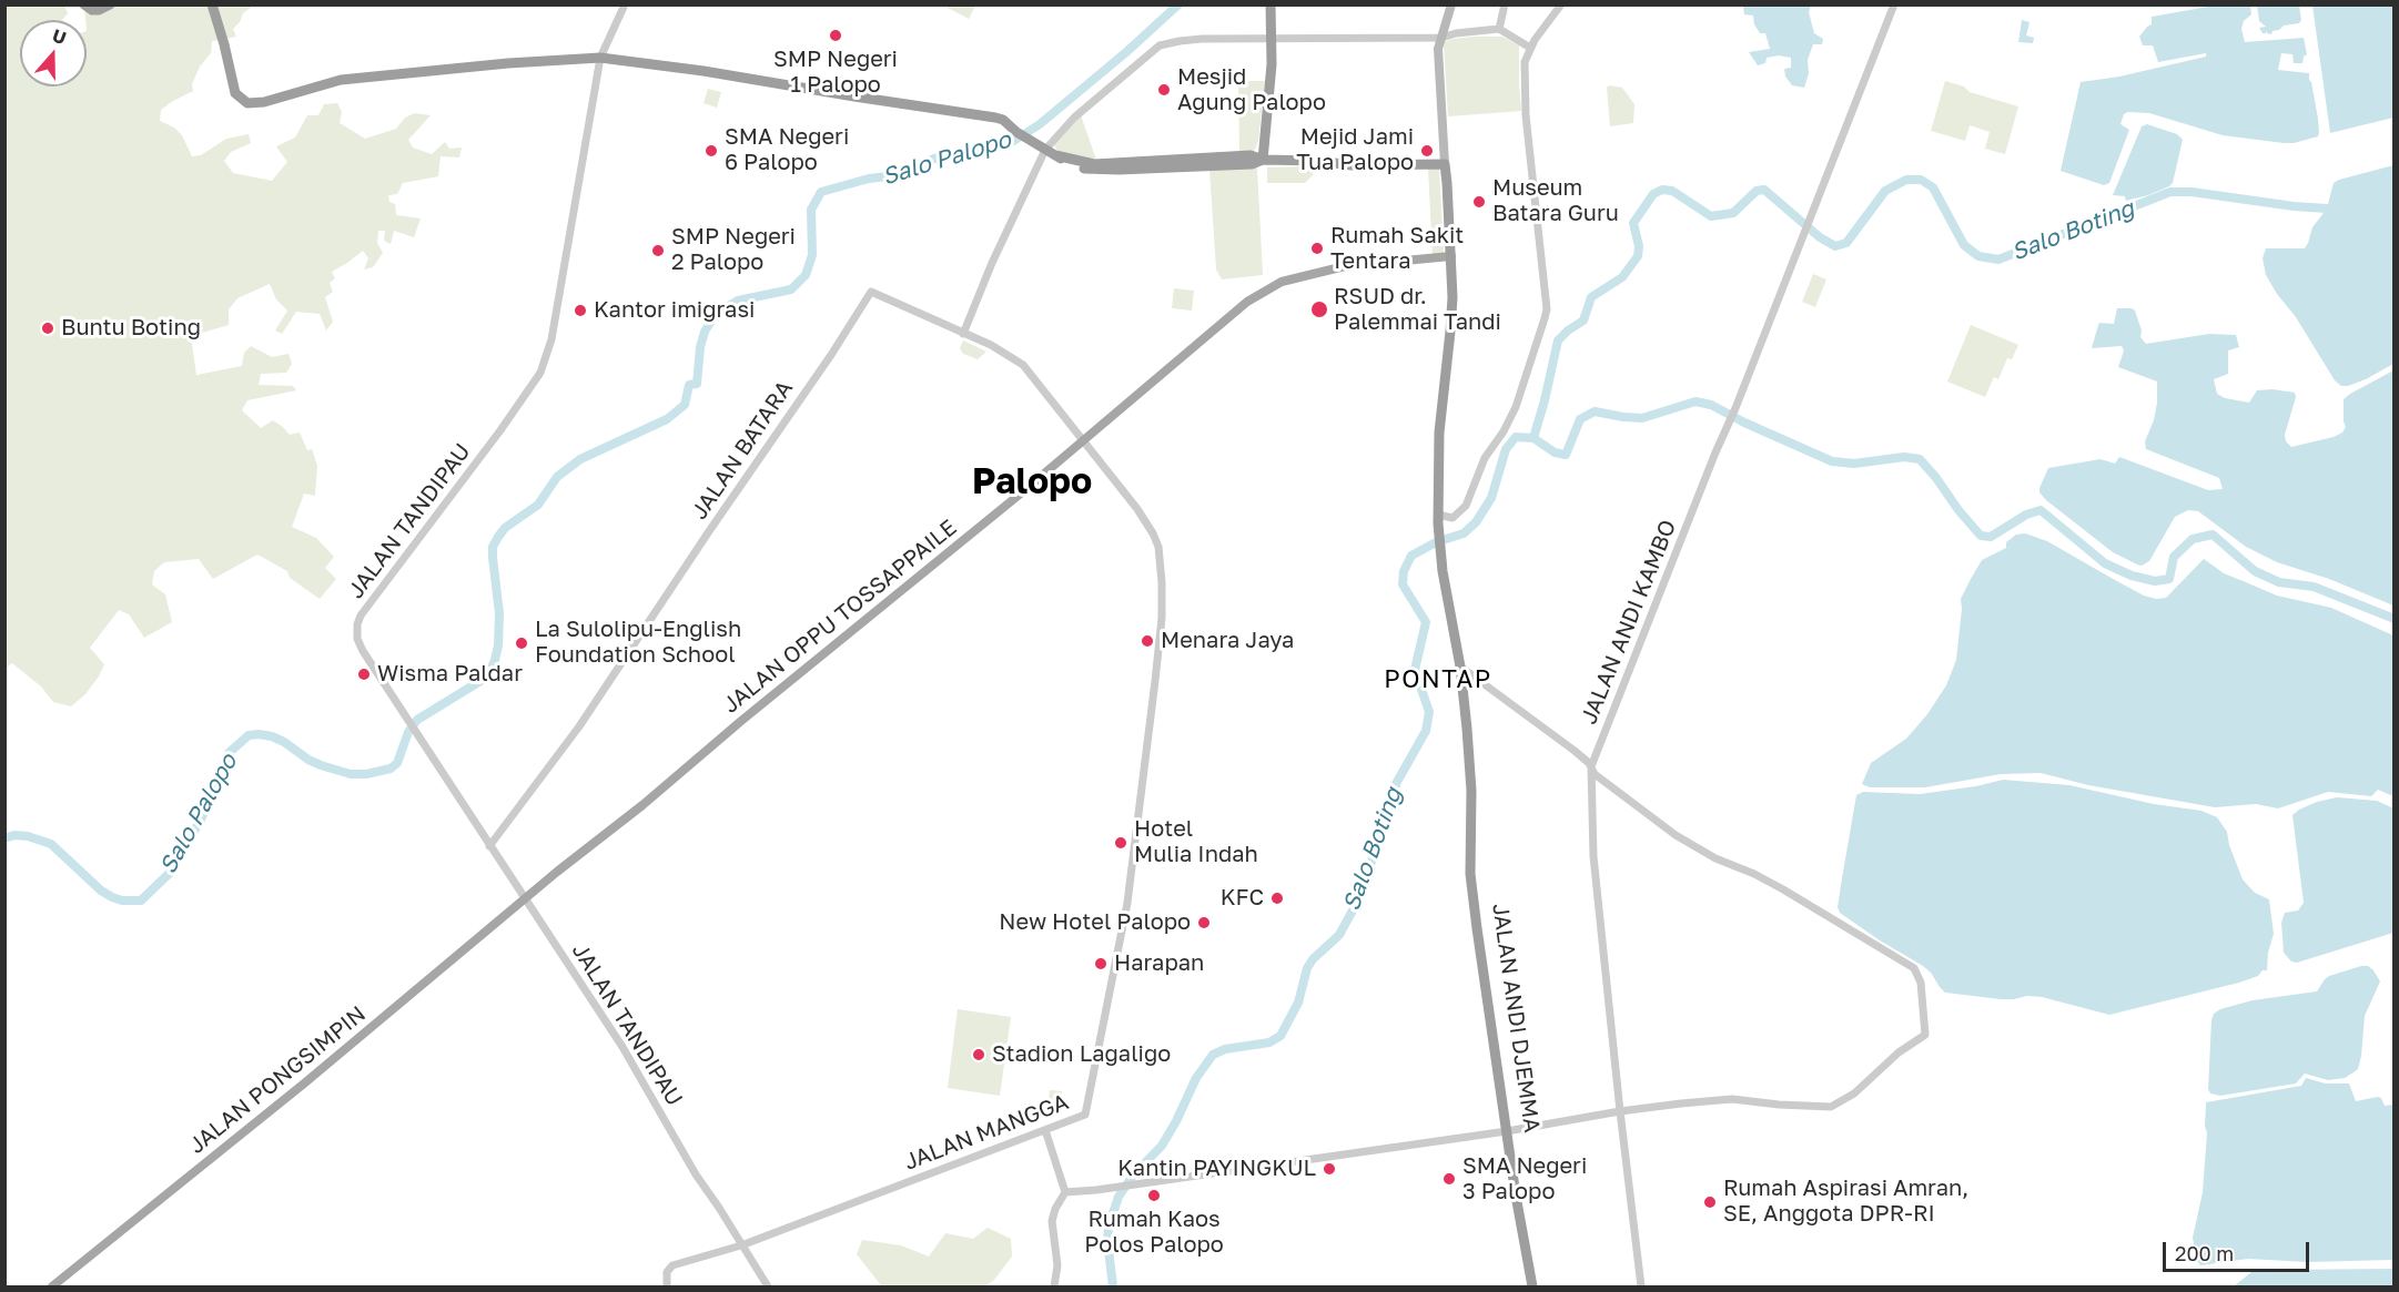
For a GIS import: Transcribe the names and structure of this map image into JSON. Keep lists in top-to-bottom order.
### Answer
{
  "streets": {
    "highway": ["JALAN ANDI DJEMMA"],
    "main road": ["JALAN OPPU TOSSAPPAILE", "JALAN PONGSIMPIN"],
    "street": [
      "JALAN BATARA",
      "JALAN TANDIPAU",
      "JALAN ANDI KAMBO",
      "JALAN MANGGA"
    ]
  },
  "crossings": [
    ["JALAN BATARA", "JALAN TANDIPAU"],
    ["JALAN BATARA", "JALAN OPPU TOSSAPPAILE"],
    ["JALAN BATARA", "JALAN MANGGA"],
    ["JALAN TANDIPAU", "JALAN OPPU TOSSAPPAILE"],
    ["JALAN TANDIPAU", "JALAN PONGSIMPIN"],
    ["JALAN TANDIPAU", "JALAN MANGGA"],
    ["JALAN OPPU TOSSAPPAILE", "JALAN PONGSIMPIN"],
    ["JALAN OPPU TOSSAPPAILE", "JALAN MANGGA"]
  ],
  "districts": ["Palopo", "PONTAP"],
  "water": ["Salo Palopo", "Salo Boting"],
  "places": [
    "SMP Negeri 1 Palopo",
    "Mesjid Agung Palopo",
    "SMA Negeri 6 Palopo",
    "Mejid Jami Tua Palopo",
    "Museum Batara Guru",
    "Rumah Sakit Tentara",
    "SMP Negeri 2 Palopo",
    "RSUD dr. Palemmai Tandi",
    "Kantor imigrasi",
    "Buntu Boting",
    "Menara Jaya",
    "La Sulolipu-English Foundation School",
    "Wisma Paldar",
    "Hotel Mulia Indah",
    "KFC",
    "New Hotel Palopo",
    "Harapan",
    "Stadion Lagaligo",
    "Kantin PAYINGKUL",
    "SMA Negeri 3 Palopo",
    "Rumah Kaos Polos Palopo",
    "Rumah Aspirasi Amran, SE, Anggota DPR-RI"
  ],
  "scale_bar": "200 m",
  "north": "top"
}
